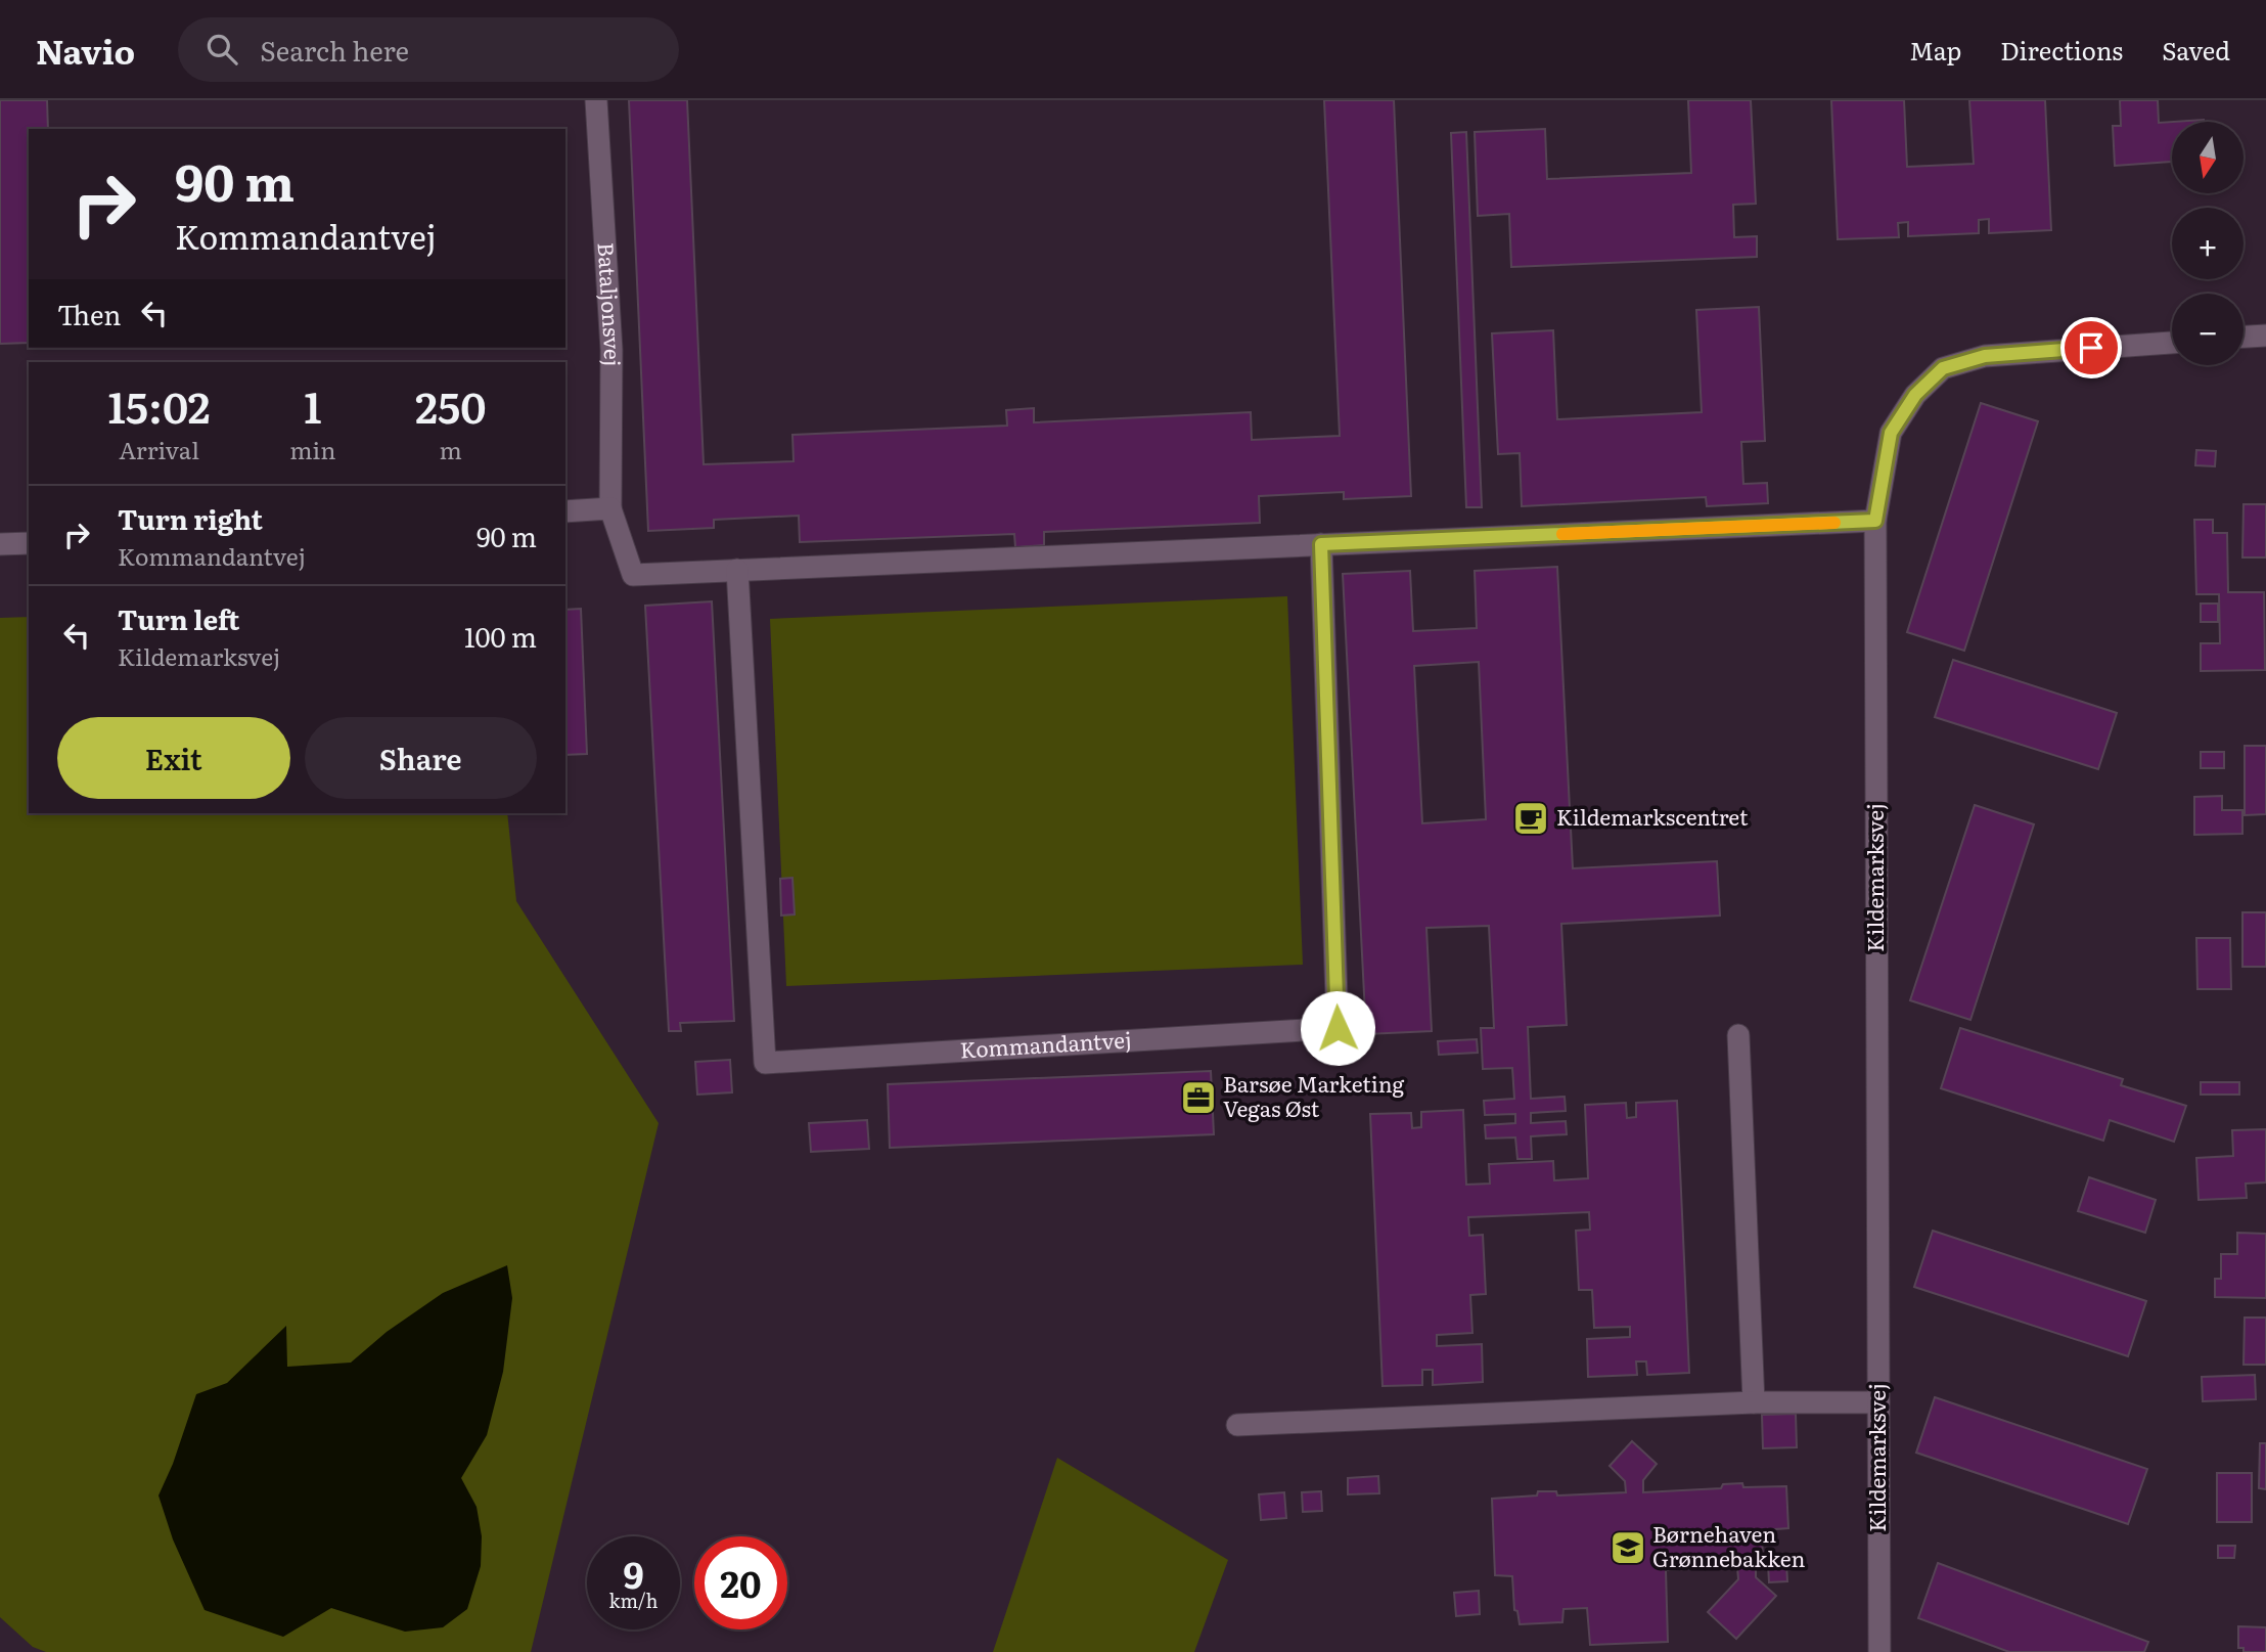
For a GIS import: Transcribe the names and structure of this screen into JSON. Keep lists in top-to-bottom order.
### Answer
{
  "streets": {
    "street": ["Bataljonsvej", "Kildemarksvej", "Kommandantvej"]
  },
  "places": {
    "cafe": ["Kildemarkscentret"],
    "office": ["Barsøe Marketing Vegas Øst"],
    "school or university": ["Børnehaven Grønnebakken"]
  },
  "north": "bottom",
  "page": {
    "header": "Navio",
    "search": "Search here",
    "nav": ["Map", "Directions", "Saved"],
    "map_buttons": ["+", "−"],
    "turn": ["90 m", "Kommandantvej"],
    "then": "Then",
    "eta": [
      "15:02",
      "Arrival",
      "1",
      "min",
      "250",
      "m"
    ],
    "list": [
      {
        "name": "Turn right",
        "note": "Kommandantvej",
        "value": "90 m"
      },
      {
        "name": "Turn left",
        "note": "Kildemarksvej",
        "value": "100 m"
      }
    ],
    "buttons": ["Exit", "Share"],
    "speed": "9 km/h",
    "limit": "20"
  }
}
